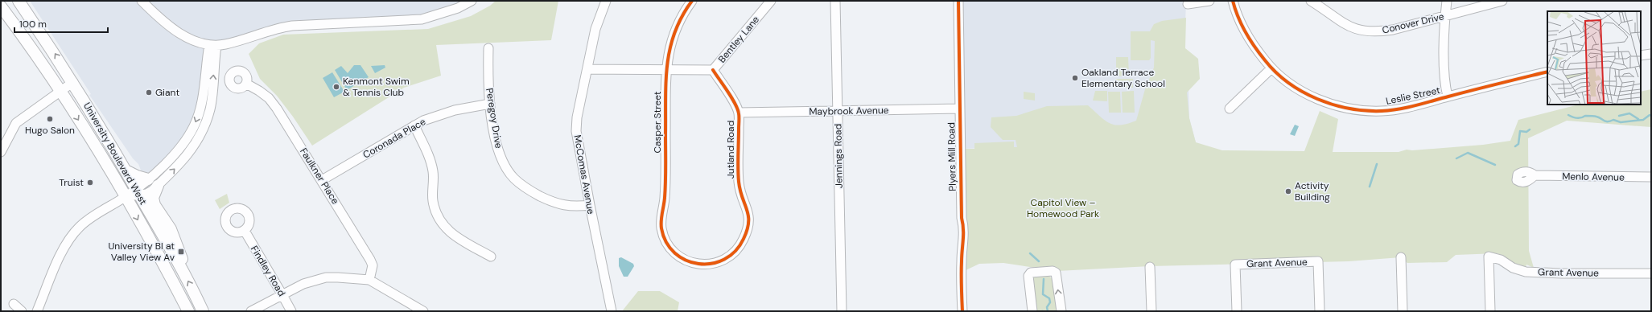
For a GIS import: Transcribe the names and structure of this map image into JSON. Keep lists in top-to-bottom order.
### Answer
{
  "streets": {
    "main road": ["University Boulevard West"],
    "street": [
      "Conover Drive",
      "Bentley Lane",
      "Leslie Street",
      "Maybrook Avenue",
      "Peregoy Drive",
      "Casper Street",
      "Coronada Place",
      "Jutland Road",
      "Jennings Road",
      "Plyers Mill Road",
      "McComas Avenue",
      "Faulkner Place",
      "Menlo Avenue",
      "Grant Avenue",
      "Findley Road"
    ]
  },
  "crossings": [
    ["Bentley Lane", "Casper Street"],
    ["Bentley Lane", "Jutland Road"],
    ["Bentley Lane", "McComas Avenue"],
    ["Maybrook Avenue", "Jutland Road"],
    ["Maybrook Avenue", "Jennings Road"],
    ["Maybrook Avenue", "Plyers Mill Road"],
    ["Peregoy Drive", "Coronada Place"],
    ["Peregoy Drive", "McComas Avenue"],
    ["Casper Street", "Jutland Road"],
    ["Coronada Place", "Faulkner Place"]
  ],
  "parks": ["Capitol View – Homewood Park"],
  "places": {
    "other": [
      "Oakland Terrace Elementary School",
      "Kenmont Swim & Tennis Club",
      "Giant",
      "Hugo Salon",
      "Truist",
      "Activity Building"
    ],
    "transit": ["University Bl at Valley View Av"]
  },
  "scale_bar": "100 m"
}
